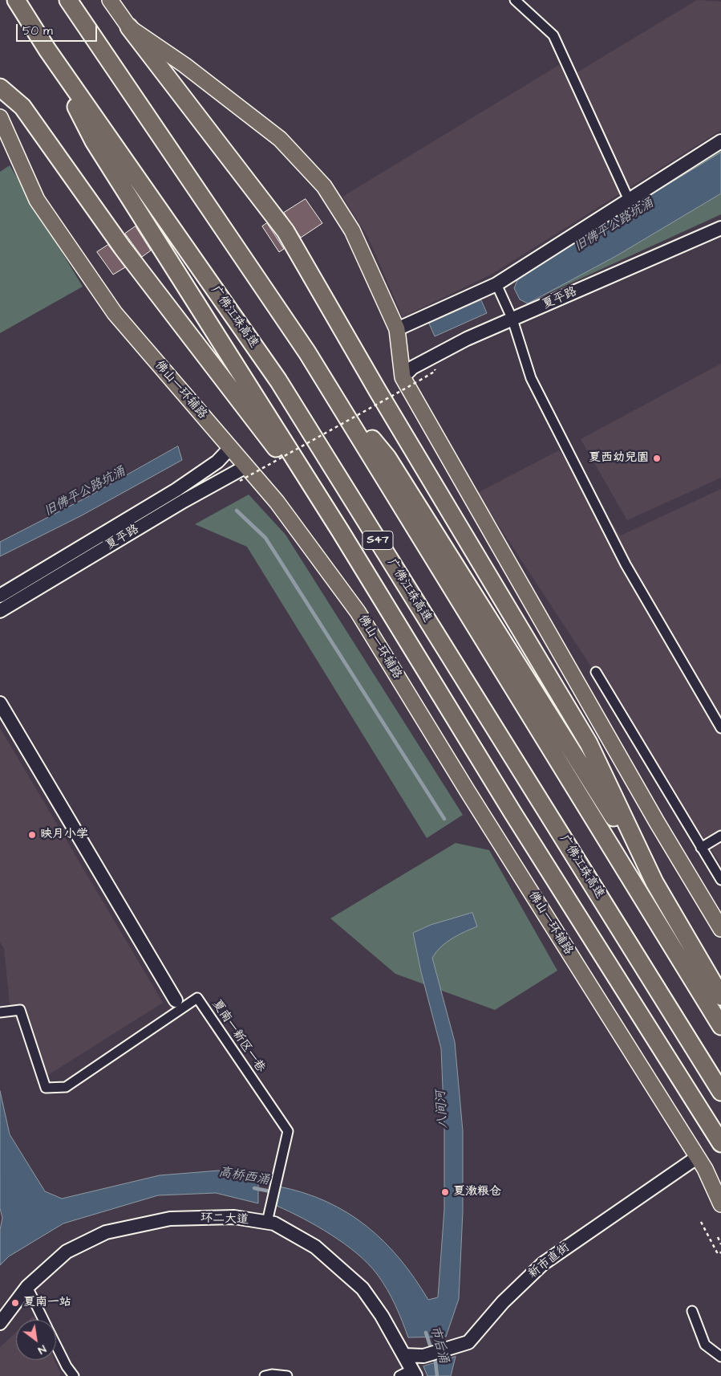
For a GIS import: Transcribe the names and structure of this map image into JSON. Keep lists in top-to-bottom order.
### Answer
{
  "streets": {
    "highway": ["广佛江珠高速", "S47"],
    "main road": [
      "夏平路",
      "佛山一环辅路",
      "环二大道",
      "新市直街"
    ],
    "street": ["夏南一新区一巷"]
  },
  "crossings": [
    ["夏平路", "佛山一环辅路"],
    ["佛山一环辅路", "新市直街"],
    ["夏南一新区一巷", "环二大道"],
    ["环二大道", "新市直街"]
  ],
  "water": [
    "旧佛平公路坑涌",
    "八间河",
    "高桥西涌",
    "市后涌"
  ],
  "places": [
    "夏西幼兒園",
    "映月小学",
    "夏漖粮仓",
    "夏南一站"
  ],
  "scale_bar": "50 m",
  "north": "bottom right"
}
